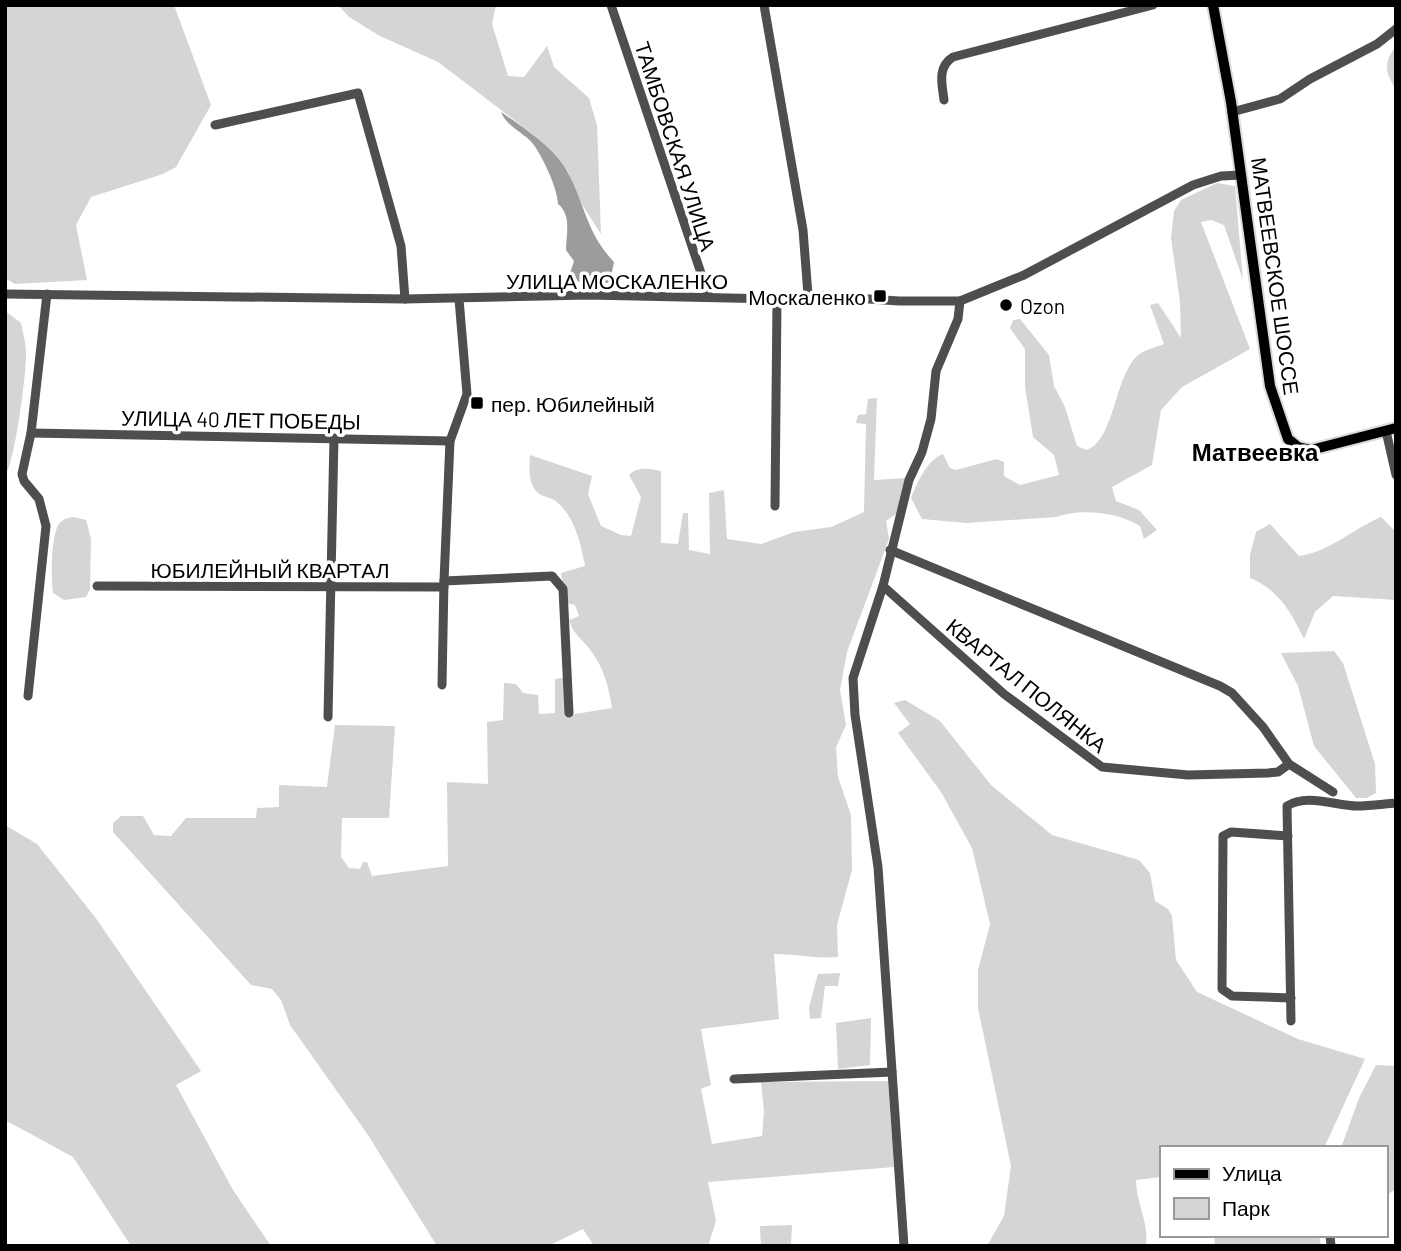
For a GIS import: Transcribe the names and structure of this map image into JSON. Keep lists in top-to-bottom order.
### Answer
{
  "streets": {
    "main road": ["МАТВЕЕВСКОЕ ШОССЕ"],
    "street": [
      "ТАМБОВСКАЯ УЛИЦА",
      "УЛИЦА МОСКАЛЕНКО",
      "УЛИЦА 40 ЛЕТ ПОБЕДЫ",
      "ЮБИЛЕЙНЫЙ КВАРТАЛ",
      "КВАРТАЛ ПОЛЯНКА"
    ]
  },
  "crossings": [
    ["ТАМБОВСКАЯ УЛИЦА", "УЛИЦА МОСКАЛЕНКО"],
    ["МАТВЕЕВСКОЕ ШОССЕ", "УЛИЦА МОСКАЛЕНКО"]
  ],
  "districts": ["Матвеевка"],
  "places": {
    "transit": ["Москаленко", "пер. Юбилейный"],
    "other": ["Ozon"]
  },
  "legend": ["Улица", "Парк"]
}
